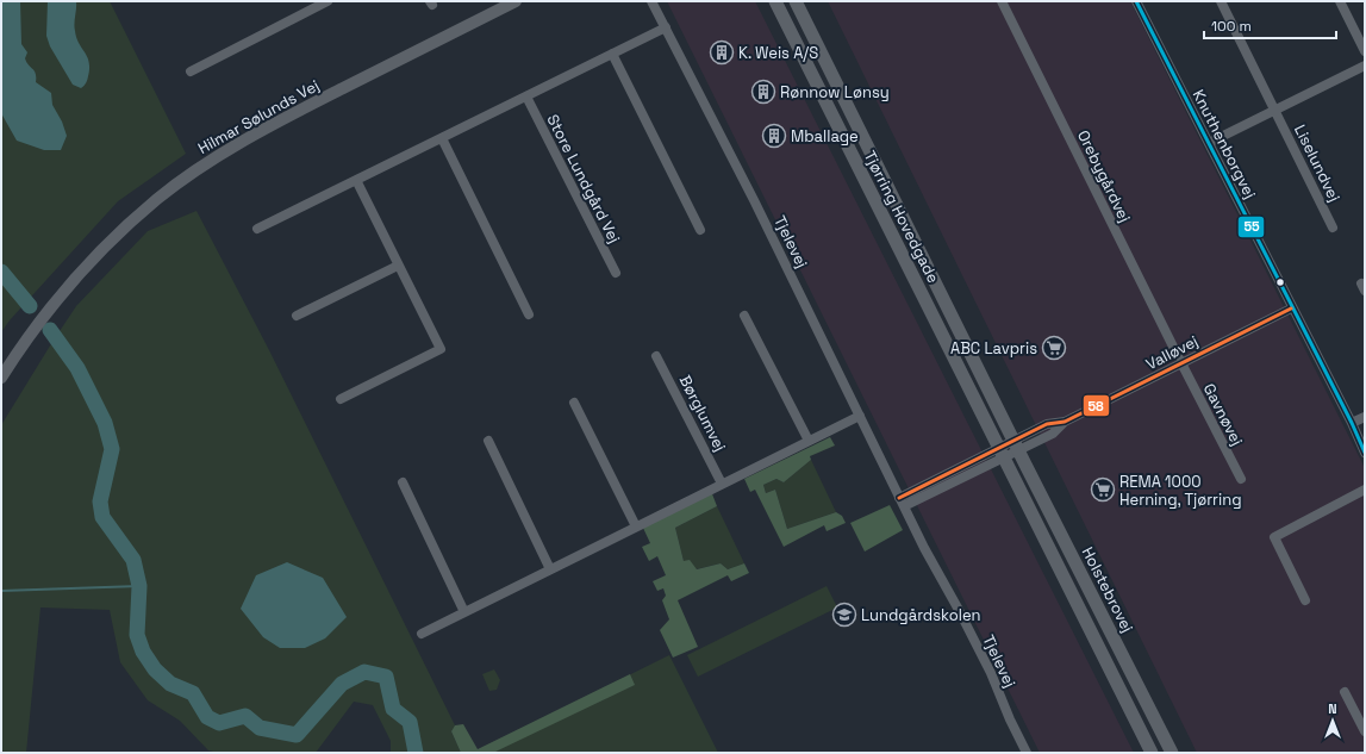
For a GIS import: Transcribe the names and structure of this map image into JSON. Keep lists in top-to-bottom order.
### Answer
{
  "streets": {
    "main road": ["Tjørring Hovedgade", "Holstebrovej"],
    "street": [
      "Hilmar Sølunds Vej",
      "Knuthenborgvej",
      "Liselundvej",
      "Orebygårdvej",
      "Store Lundgård Vej",
      "Tjelevej",
      "Valløvej",
      "Børglumvej",
      "Gavnøvej"
    ]
  },
  "crossings": [
    ["Knuthenborgvej", "Valløvej"],
    ["Orebygårdvej", "Valløvej"],
    ["Orebygårdvej", "Gavnøvej"],
    ["Tjørring Hovedgade", "Valløvej"],
    ["Tjørring Hovedgade", "Holstebrovej"],
    ["Valløvej", "Gavnøvej"],
    ["Valløvej", "Holstebrovej"]
  ],
  "places": {
    "building": ["K. Weis A/S", "Rønnow Lønsy", "Mballage"],
    "supermarket": ["ABC Lavpris", "REMA 1000 Herning, Tjørring"],
    "school or university": ["Lundgårdskolen"]
  },
  "lines": ["transit line 55", "transit line 58"],
  "scale_bar": "100 m",
  "north": "top"
}
